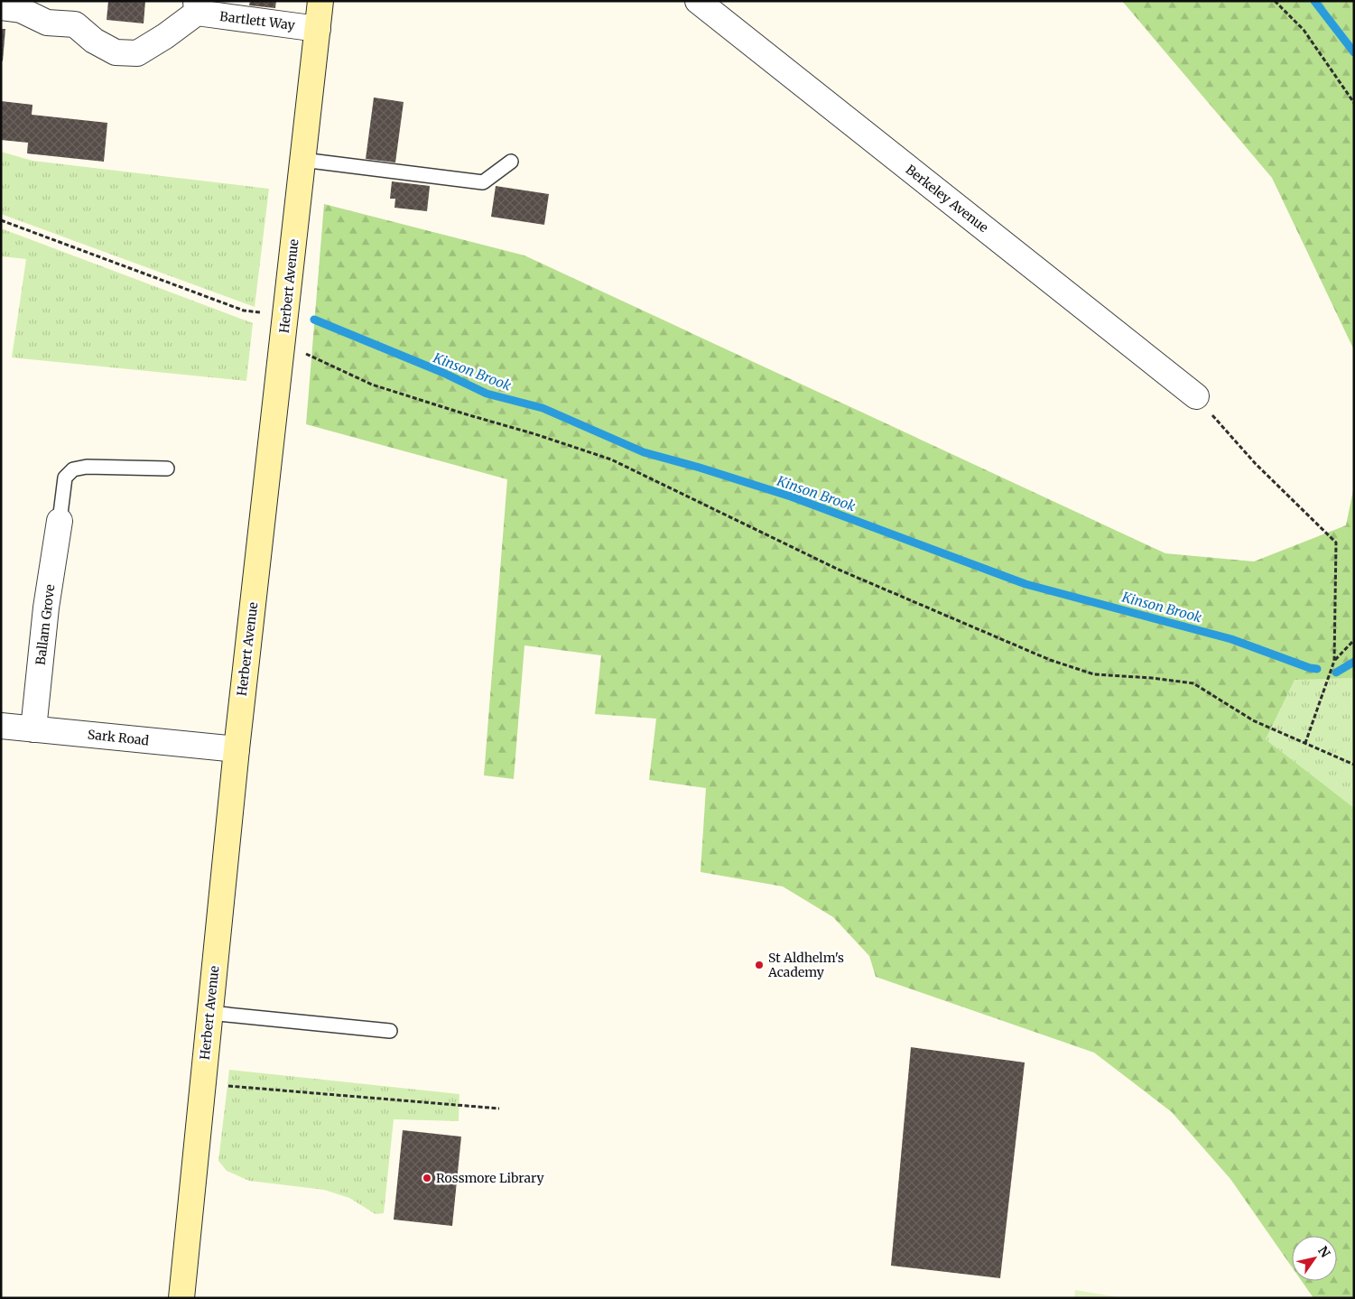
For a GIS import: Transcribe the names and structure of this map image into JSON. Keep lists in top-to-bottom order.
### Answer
{
  "streets": {
    "street": [
      "Bartlett Way",
      "Berkeley Avenue",
      "Herbert Avenue",
      "Ballam Grove",
      "Sark Road"
    ]
  },
  "crossings": [
    ["Bartlett Way", "Herbert Avenue"],
    ["Herbert Avenue", "Sark Road"],
    ["Ballam Grove", "Sark Road"]
  ],
  "water": ["Kinson Brook"],
  "places": ["St Aldhelm's Academy", "Rossmore Library"],
  "north": "top right"
}
